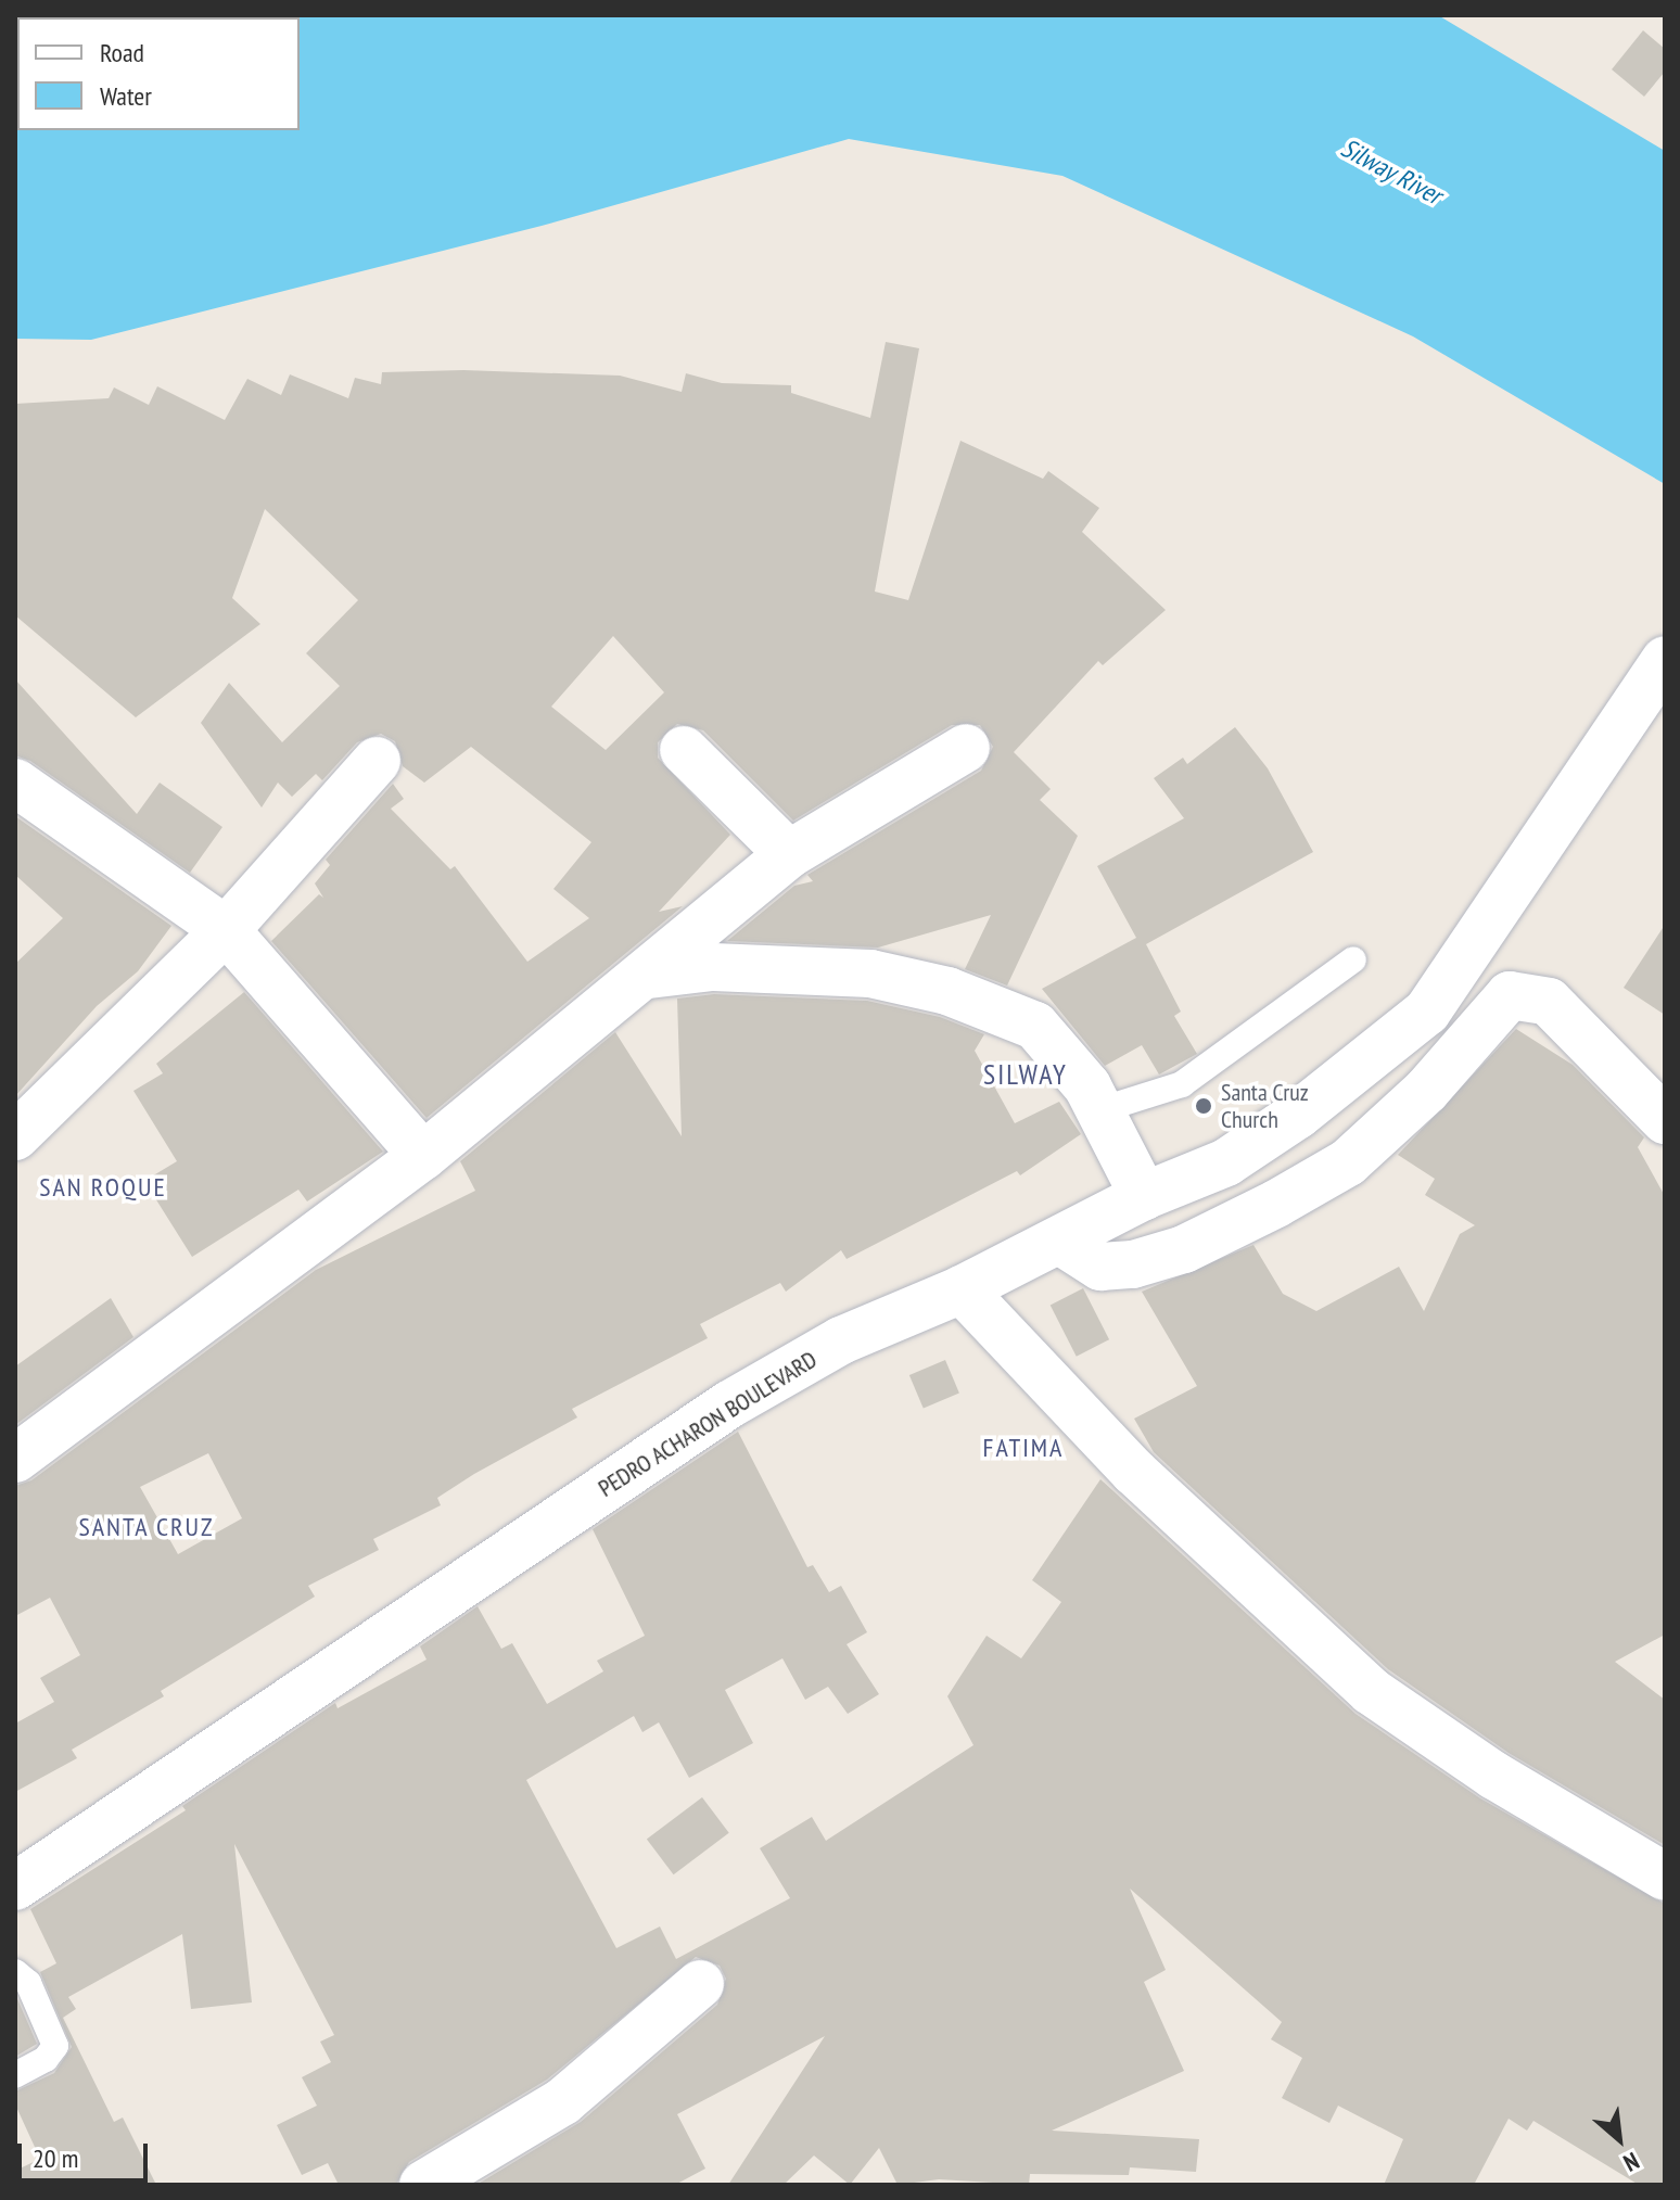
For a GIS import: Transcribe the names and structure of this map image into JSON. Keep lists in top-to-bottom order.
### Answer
{
  "streets": {
    "street": ["PEDRO ACHARON BOULEVARD"]
  },
  "districts": [
    "SILWAY",
    "SAN ROQUE",
    "FATIMA",
    "SANTA CRUZ"
  ],
  "water": ["Silway River"],
  "places": ["Santa Cruz Church"],
  "legend": ["Road", "Water"],
  "scale_bar": "20 m",
  "north": "bottom right"
}
